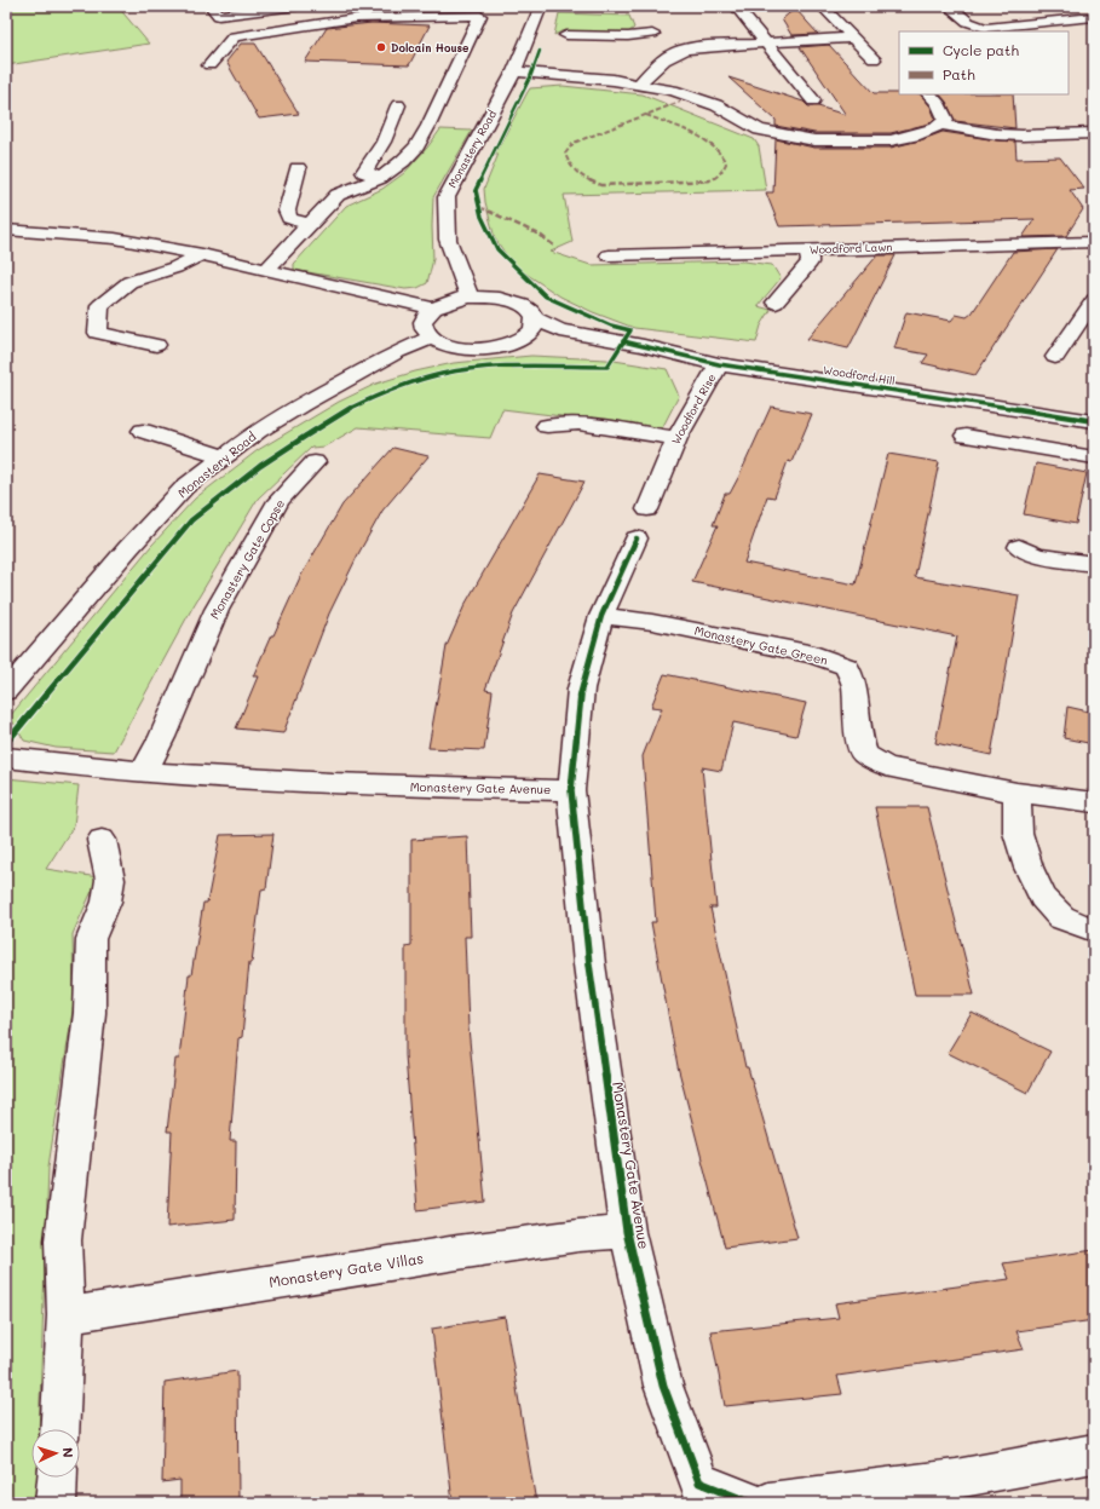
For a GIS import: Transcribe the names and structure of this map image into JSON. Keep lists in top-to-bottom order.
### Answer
{
  "streets": {
    "street": [
      "Monastery Road",
      "Woodford Lawn",
      "Woodford Hill",
      "Woodford Rise",
      "Monastery Gate Copse",
      "Monastery Gate Green",
      "Monastery Gate Avenue",
      "Monastery Gate Villas"
    ]
  },
  "crossings": [
    ["Woodford Hill", "Woodford Rise"],
    ["Monastery Gate Copse", "Monastery Gate Avenue"],
    ["Monastery Gate Avenue", "Monastery Gate Villas"]
  ],
  "places": ["Dolcain House"],
  "legend": ["Cycle path", "Path"],
  "north": "right"
}
